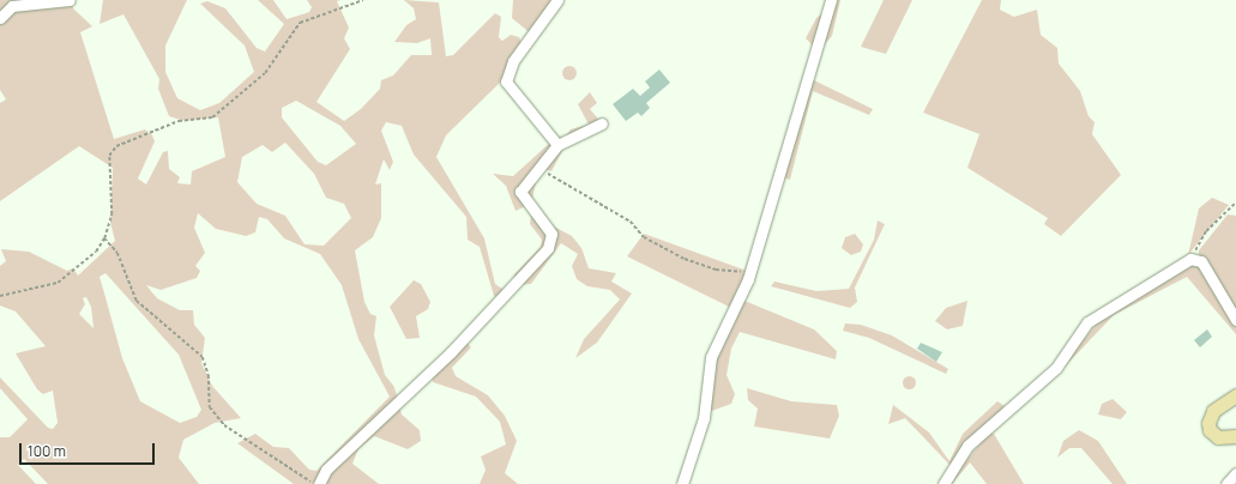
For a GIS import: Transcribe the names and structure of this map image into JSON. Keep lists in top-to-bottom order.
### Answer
{
  "scale_bar": "100 m"
}
